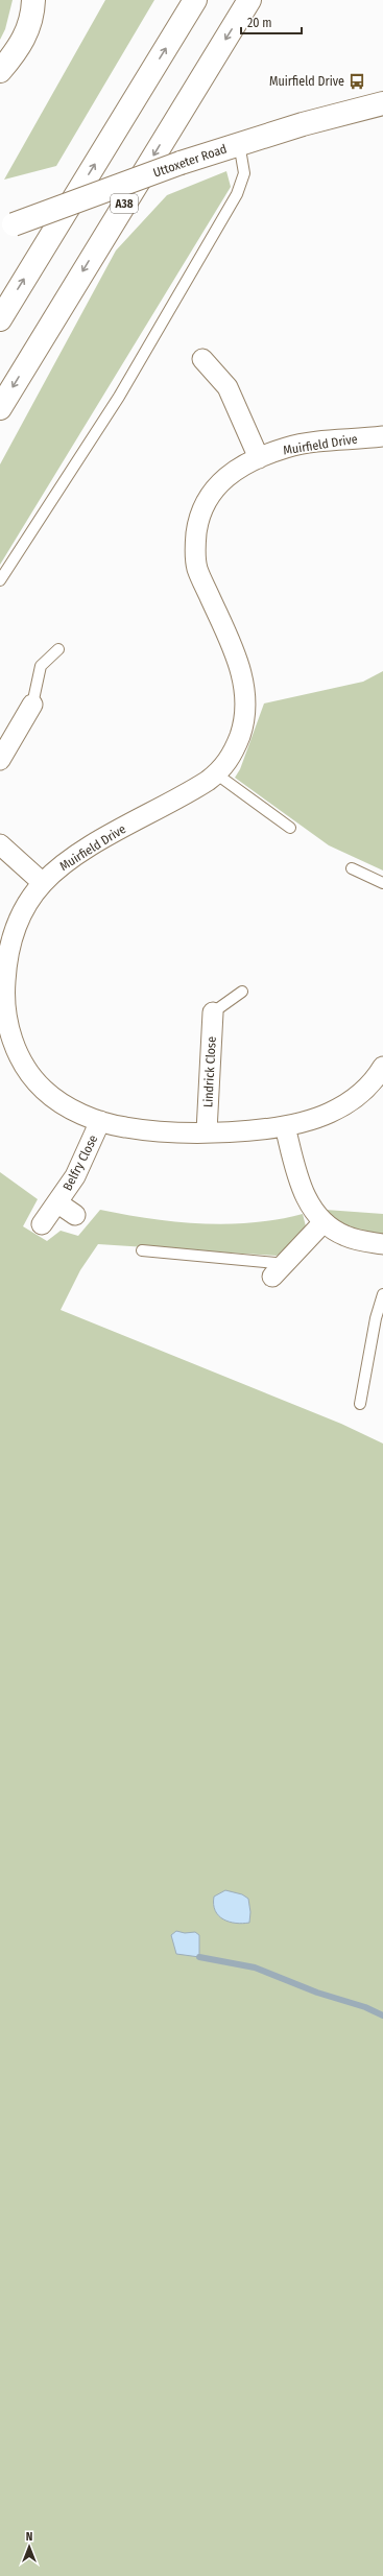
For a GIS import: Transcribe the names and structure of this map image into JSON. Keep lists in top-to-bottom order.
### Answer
{
  "streets": {
    "main road": ["Uttoxeter Road", "A38"],
    "street": ["Muirfield Drive", "Lindrick Close", "Belfry Close"]
  },
  "crossings": [
    ["Muirfield Drive", "Lindrick Close"],
    ["Muirfield Drive", "Belfry Close"]
  ],
  "places": {
    "bus stop": ["Muirfield Drive"]
  },
  "scale_bar": "20 m",
  "north": "top"
}
